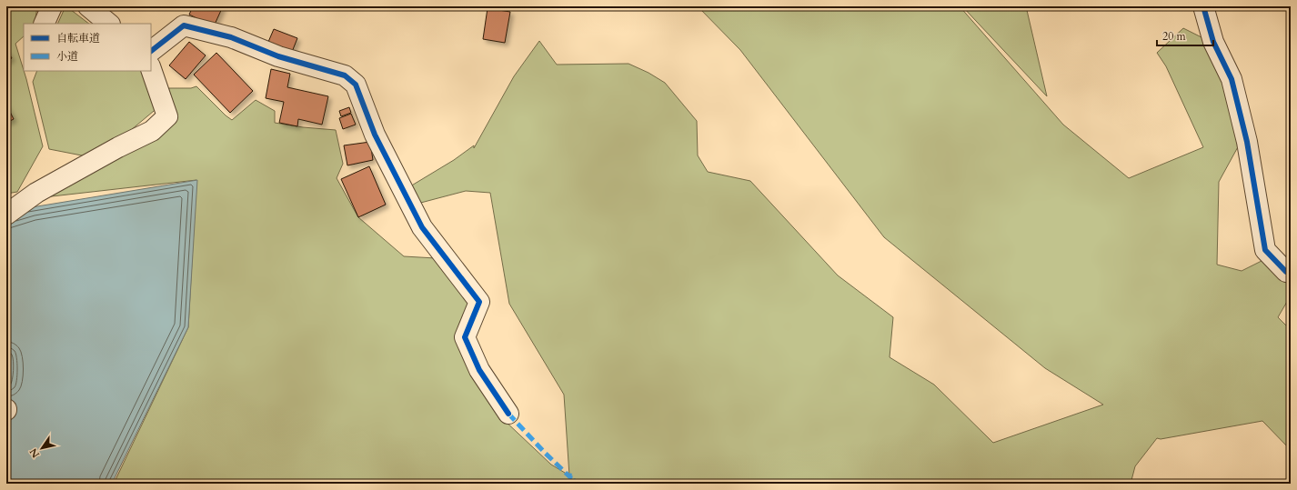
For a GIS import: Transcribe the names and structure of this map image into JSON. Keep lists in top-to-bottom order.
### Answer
{
  "legend": ["自転車道", "小道"],
  "scale_bar": "20 m",
  "north": "bottom left"
}
